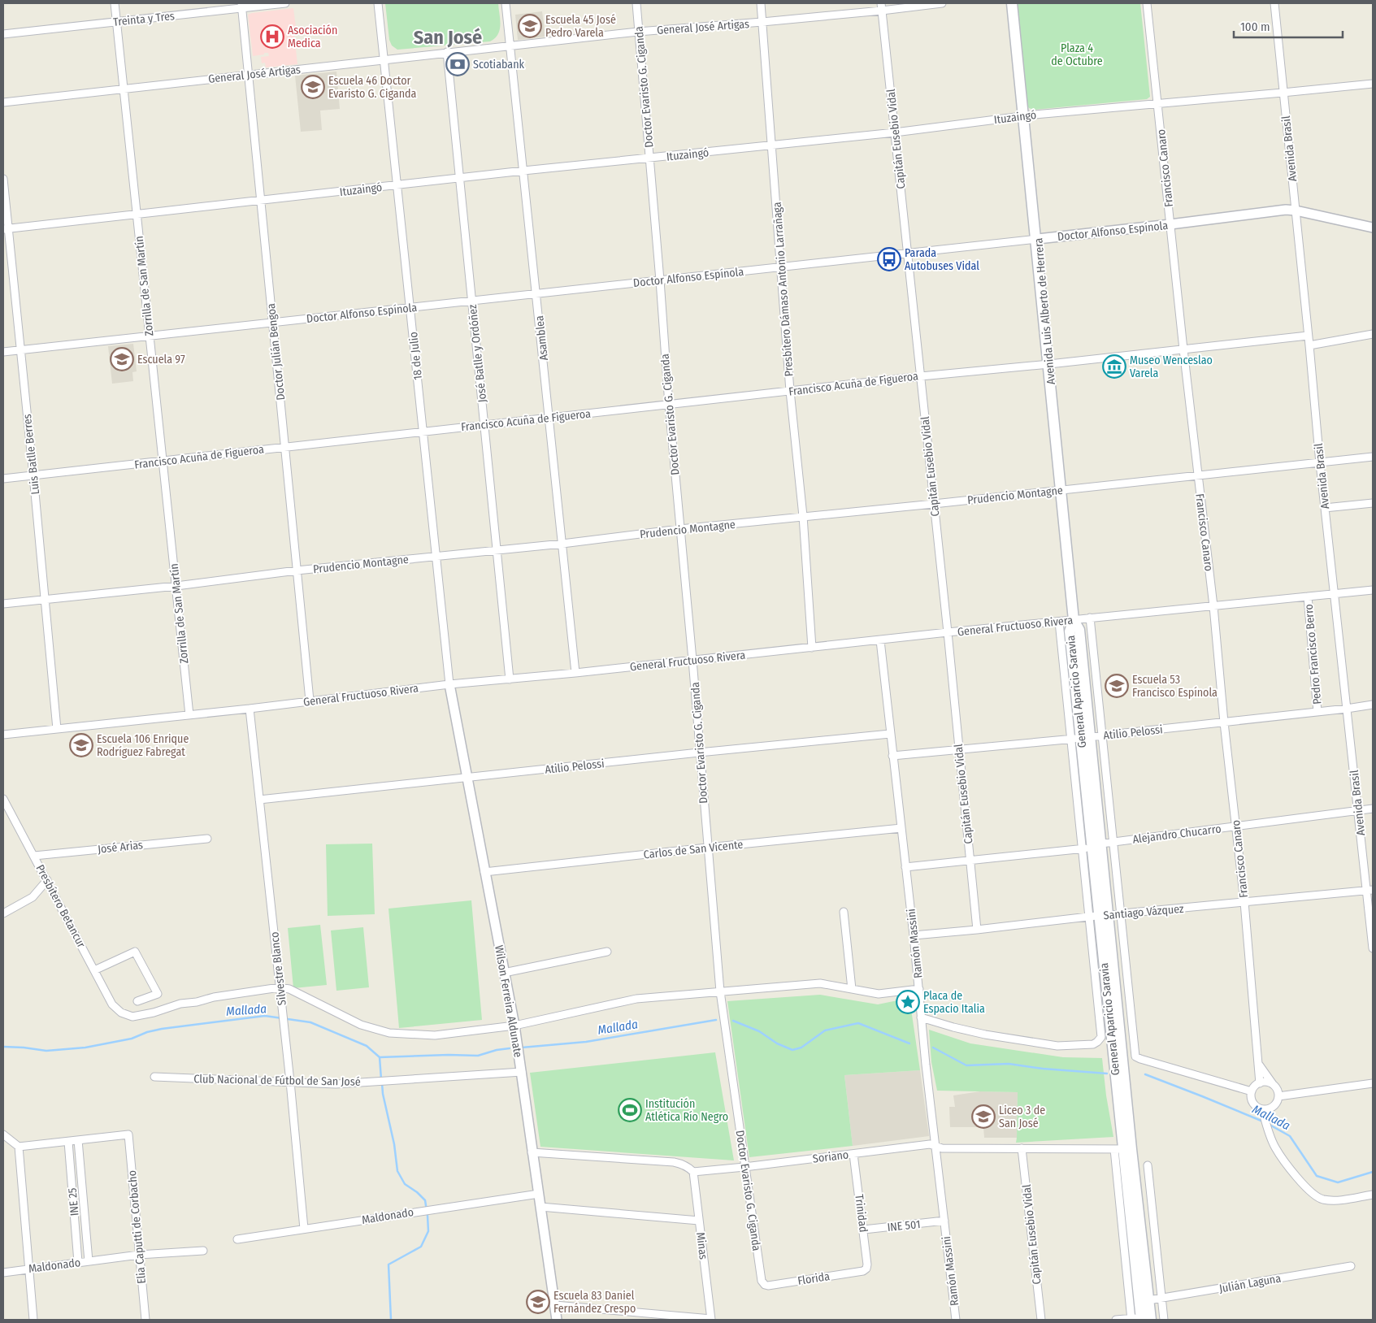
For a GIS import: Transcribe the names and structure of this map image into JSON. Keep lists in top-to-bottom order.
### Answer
{
  "streets": {
    "main road": ["Avenida Luis Alberto de Herrera", "General Aparicio Saravia"],
    "street": [
      "Treinta y Tres",
      "General José Artigas",
      "Doctor Evaristo G. Ciganda",
      "Ituzaingó",
      "Capitán Eusebio Vidal",
      "Avenida Brasil",
      "Francisco Canaro",
      "Doctor Alfonso Espínola",
      "Zorrilla de San Martín",
      "Presbítero Dámaso Antonio Larrañaga",
      "Asamblea",
      "Doctor Julián Bengoa",
      "José Batlle y Ordóñez",
      "18 de Julio",
      "Francisco Acuña de Figueroa",
      "Luis Batlle Berres",
      "Prudencio Montagne",
      "General Fructuoso Rivera",
      "Pedro Francisco Berro",
      "Atilio Pelossi",
      "Alejandro Chucarro",
      "José Arias",
      "Carlos de San Vicente",
      "Presbítero Betancur",
      "Santiago Vázquez",
      "Ramón Massini",
      "Silvestre Blanco",
      "Wilson Ferreira Aldunate",
      "Club Nacional de Fútbol de San José",
      "Soriano",
      "INE 25",
      "Trinidad",
      "Maldonado",
      "INE 501",
      "Elia Caputti de Corbacho",
      "Minas",
      "Florida",
      "Julián Laguna"
    ]
  },
  "crossings": [
    ["Treinta y Tres", "Zorrilla de San Martín"],
    ["Treinta y Tres", "Doctor Julián Bengoa"],
    ["General José Artigas", "Doctor Evaristo G. Ciganda"],
    ["General José Artigas", "Capitán Eusebio Vidal"],
    ["General José Artigas", "Zorrilla de San Martín"],
    ["General José Artigas", "Presbítero Dámaso Antonio Larrañaga"],
    ["General José Artigas", "Asamblea"],
    ["General José Artigas", "Doctor Julián Bengoa"],
    ["General José Artigas", "José Batlle y Ordóñez"],
    ["General José Artigas", "18 de Julio"],
    ["Doctor Evaristo G. Ciganda", "Ituzaingó"],
    ["Doctor Evaristo G. Ciganda", "Doctor Alfonso Espínola"],
    ["Doctor Evaristo G. Ciganda", "Francisco Acuña de Figueroa"],
    ["Doctor Evaristo G. Ciganda", "Prudencio Montagne"],
    ["Doctor Evaristo G. Ciganda", "General Fructuoso Rivera"],
    ["Doctor Evaristo G. Ciganda", "Atilio Pelossi"],
    ["Doctor Evaristo G. Ciganda", "Carlos de San Vicente"],
    ["Doctor Evaristo G. Ciganda", "Soriano"],
    ["Doctor Evaristo G. Ciganda", "Florida"],
    ["Ituzaingó", "Capitán Eusebio Vidal"],
    ["Ituzaingó", "Avenida Brasil"],
    ["Ituzaingó", "Francisco Canaro"],
    ["Ituzaingó", "Zorrilla de San Martín"],
    ["Ituzaingó", "Presbítero Dámaso Antonio Larrañaga"],
    ["Ituzaingó", "Avenida Luis Alberto de Herrera"],
    ["Ituzaingó", "Asamblea"],
    ["Ituzaingó", "Doctor Julián Bengoa"],
    ["Ituzaingó", "José Batlle y Ordóñez"],
    ["Ituzaingó", "18 de Julio"],
    ["Ituzaingó", "Luis Batlle Berres"],
    ["Capitán Eusebio Vidal", "Doctor Alfonso Espínola"],
    ["Capitán Eusebio Vidal", "Francisco Acuña de Figueroa"],
    ["Capitán Eusebio Vidal", "Prudencio Montagne"],
    ["Capitán Eusebio Vidal", "General Fructuoso Rivera"],
    ["Capitán Eusebio Vidal", "Atilio Pelossi"],
    ["Capitán Eusebio Vidal", "Alejandro Chucarro"],
    ["Capitán Eusebio Vidal", "Santiago Vázquez"],
    ["Capitán Eusebio Vidal", "Soriano"],
    ["Avenida Brasil", "Doctor Alfonso Espínola"],
    ["Avenida Brasil", "Francisco Acuña de Figueroa"],
    ["Avenida Brasil", "Prudencio Montagne"],
    ["Avenida Brasil", "General Fructuoso Rivera"],
    ["Avenida Brasil", "Atilio Pelossi"],
    ["Avenida Brasil", "Alejandro Chucarro"],
    ["Avenida Brasil", "Santiago Vázquez"],
    ["Francisco Canaro", "Doctor Alfonso Espínola"],
    ["Francisco Canaro", "Francisco Acuña de Figueroa"],
    ["Francisco Canaro", "Prudencio Montagne"],
    ["Francisco Canaro", "General Fructuoso Rivera"],
    ["Francisco Canaro", "General Aparicio Saravia"],
    ["Francisco Canaro", "Atilio Pelossi"],
    ["Francisco Canaro", "Alejandro Chucarro"],
    ["Francisco Canaro", "Santiago Vázquez"],
    ["Doctor Alfonso Espínola", "Zorrilla de San Martín"],
    ["Doctor Alfonso Espínola", "Presbítero Dámaso Antonio Larrañaga"],
    ["Doctor Alfonso Espínola", "Avenida Luis Alberto de Herrera"],
    ["Doctor Alfonso Espínola", "Asamblea"],
    ["Doctor Alfonso Espínola", "Doctor Julián Bengoa"],
    ["Doctor Alfonso Espínola", "José Batlle y Ordóñez"],
    ["Doctor Alfonso Espínola", "18 de Julio"],
    ["Doctor Alfonso Espínola", "Luis Batlle Berres"],
    ["Zorrilla de San Martín", "Francisco Acuña de Figueroa"],
    ["Zorrilla de San Martín", "Prudencio Montagne"],
    ["Zorrilla de San Martín", "General Fructuoso Rivera"],
    ["Presbítero Dámaso Antonio Larrañaga", "Francisco Acuña de Figueroa"],
    ["Presbítero Dámaso Antonio Larrañaga", "Prudencio Montagne"],
    ["Presbítero Dámaso Antonio Larrañaga", "General Fructuoso Rivera"],
    ["Avenida Luis Alberto de Herrera", "Francisco Acuña de Figueroa"],
    ["Avenida Luis Alberto de Herrera", "Prudencio Montagne"],
    ["Avenida Luis Alberto de Herrera", "General Fructuoso Rivera"],
    ["Avenida Luis Alberto de Herrera", "General Aparicio Saravia"],
    ["Asamblea", "Francisco Acuña de Figueroa"],
    ["Asamblea", "Prudencio Montagne"],
    ["Asamblea", "General Fructuoso Rivera"],
    ["Doctor Julián Bengoa", "Francisco Acuña de Figueroa"],
    ["Doctor Julián Bengoa", "Prudencio Montagne"],
    ["Doctor Julián Bengoa", "General Fructuoso Rivera"],
    ["José Batlle y Ordóñez", "Francisco Acuña de Figueroa"],
    ["José Batlle y Ordóñez", "Prudencio Montagne"],
    ["José Batlle y Ordóñez", "General Fructuoso Rivera"],
    ["18 de Julio", "Francisco Acuña de Figueroa"],
    ["18 de Julio", "Prudencio Montagne"],
    ["18 de Julio", "General Fructuoso Rivera"],
    ["18 de Julio", "Wilson Ferreira Aldunate"],
    ["Francisco Acuña de Figueroa", "Luis Batlle Berres"],
    ["Luis Batlle Berres", "Prudencio Montagne"],
    ["Luis Batlle Berres", "General Fructuoso Rivera"],
    ["General Fructuoso Rivera", "Pedro Francisco Berro"],
    ["General Fructuoso Rivera", "General Aparicio Saravia"],
    ["General Fructuoso Rivera", "Ramón Massini"],
    ["General Fructuoso Rivera", "Silvestre Blanco"],
    ["General Fructuoso Rivera", "Wilson Ferreira Aldunate"],
    ["Pedro Francisco Berro", "Atilio Pelossi"],
    ["General Aparicio Saravia", "Atilio Pelossi"],
    ["General Aparicio Saravia", "Alejandro Chucarro"],
    ["General Aparicio Saravia", "Santiago Vázquez"],
    ["General Aparicio Saravia", "Ramón Massini"],
    ["General Aparicio Saravia", "Soriano"],
    ["General Aparicio Saravia", "Julián Laguna"],
    ["Atilio Pelossi", "Ramón Massini"],
    ["Atilio Pelossi", "Silvestre Blanco"],
    ["Atilio Pelossi", "Wilson Ferreira Aldunate"],
    ["Alejandro Chucarro", "Ramón Massini"],
    ["José Arias", "Presbítero Betancur"],
    ["Carlos de San Vicente", "Ramón Massini"],
    ["Carlos de San Vicente", "Wilson Ferreira Aldunate"],
    ["Presbítero Betancur", "Silvestre Blanco"],
    ["Santiago Vázquez", "Ramón Massini"],
    ["Ramón Massini", "Soriano"],
    ["Ramón Massini", "INE 501"],
    ["Silvestre Blanco", "Club Nacional de Fútbol de San José"],
    ["Silvestre Blanco", "Maldonado"],
    ["Wilson Ferreira Aldunate", "Club Nacional de Fútbol de San José"],
    ["Wilson Ferreira Aldunate", "Maldonado"],
    ["Soriano", "Trinidad"],
    ["Soriano", "Minas"],
    ["INE 25", "Maldonado"],
    ["INE 25", "Elia Caputti de Corbacho"],
    ["Trinidad", "INE 501"],
    ["Trinidad", "Florida"],
    ["Maldonado", "Elia Caputti de Corbacho"]
  ],
  "districts": ["San José"],
  "water": ["Mallada"],
  "parks": ["Plaza 4 de Octubre"],
  "places": {
    "school or university": [
      "Escuela 45 José Pedro Varela",
      "Escuela 46 Doctor Evaristo G. Ciganda",
      "Escuela 97",
      "Escuela 53 Francisco Espínola",
      "Escuela 106 Enrique Rodríguez Fabregat",
      "Liceo 3 de San José",
      "Escuela 83 Daniel Fernández Crespo"
    ],
    "hospital": ["Asociación Medica"],
    "bank": ["Scotiabank"],
    "bus stop": ["Parada Autobuses Vidal"],
    "museum": ["Museo Wenceslao Varela"],
    "place": ["Placa de Espacio Italia"],
    "sports": ["Institución Atlética Río Negro"]
  },
  "scale_bar": "100 m"
}
